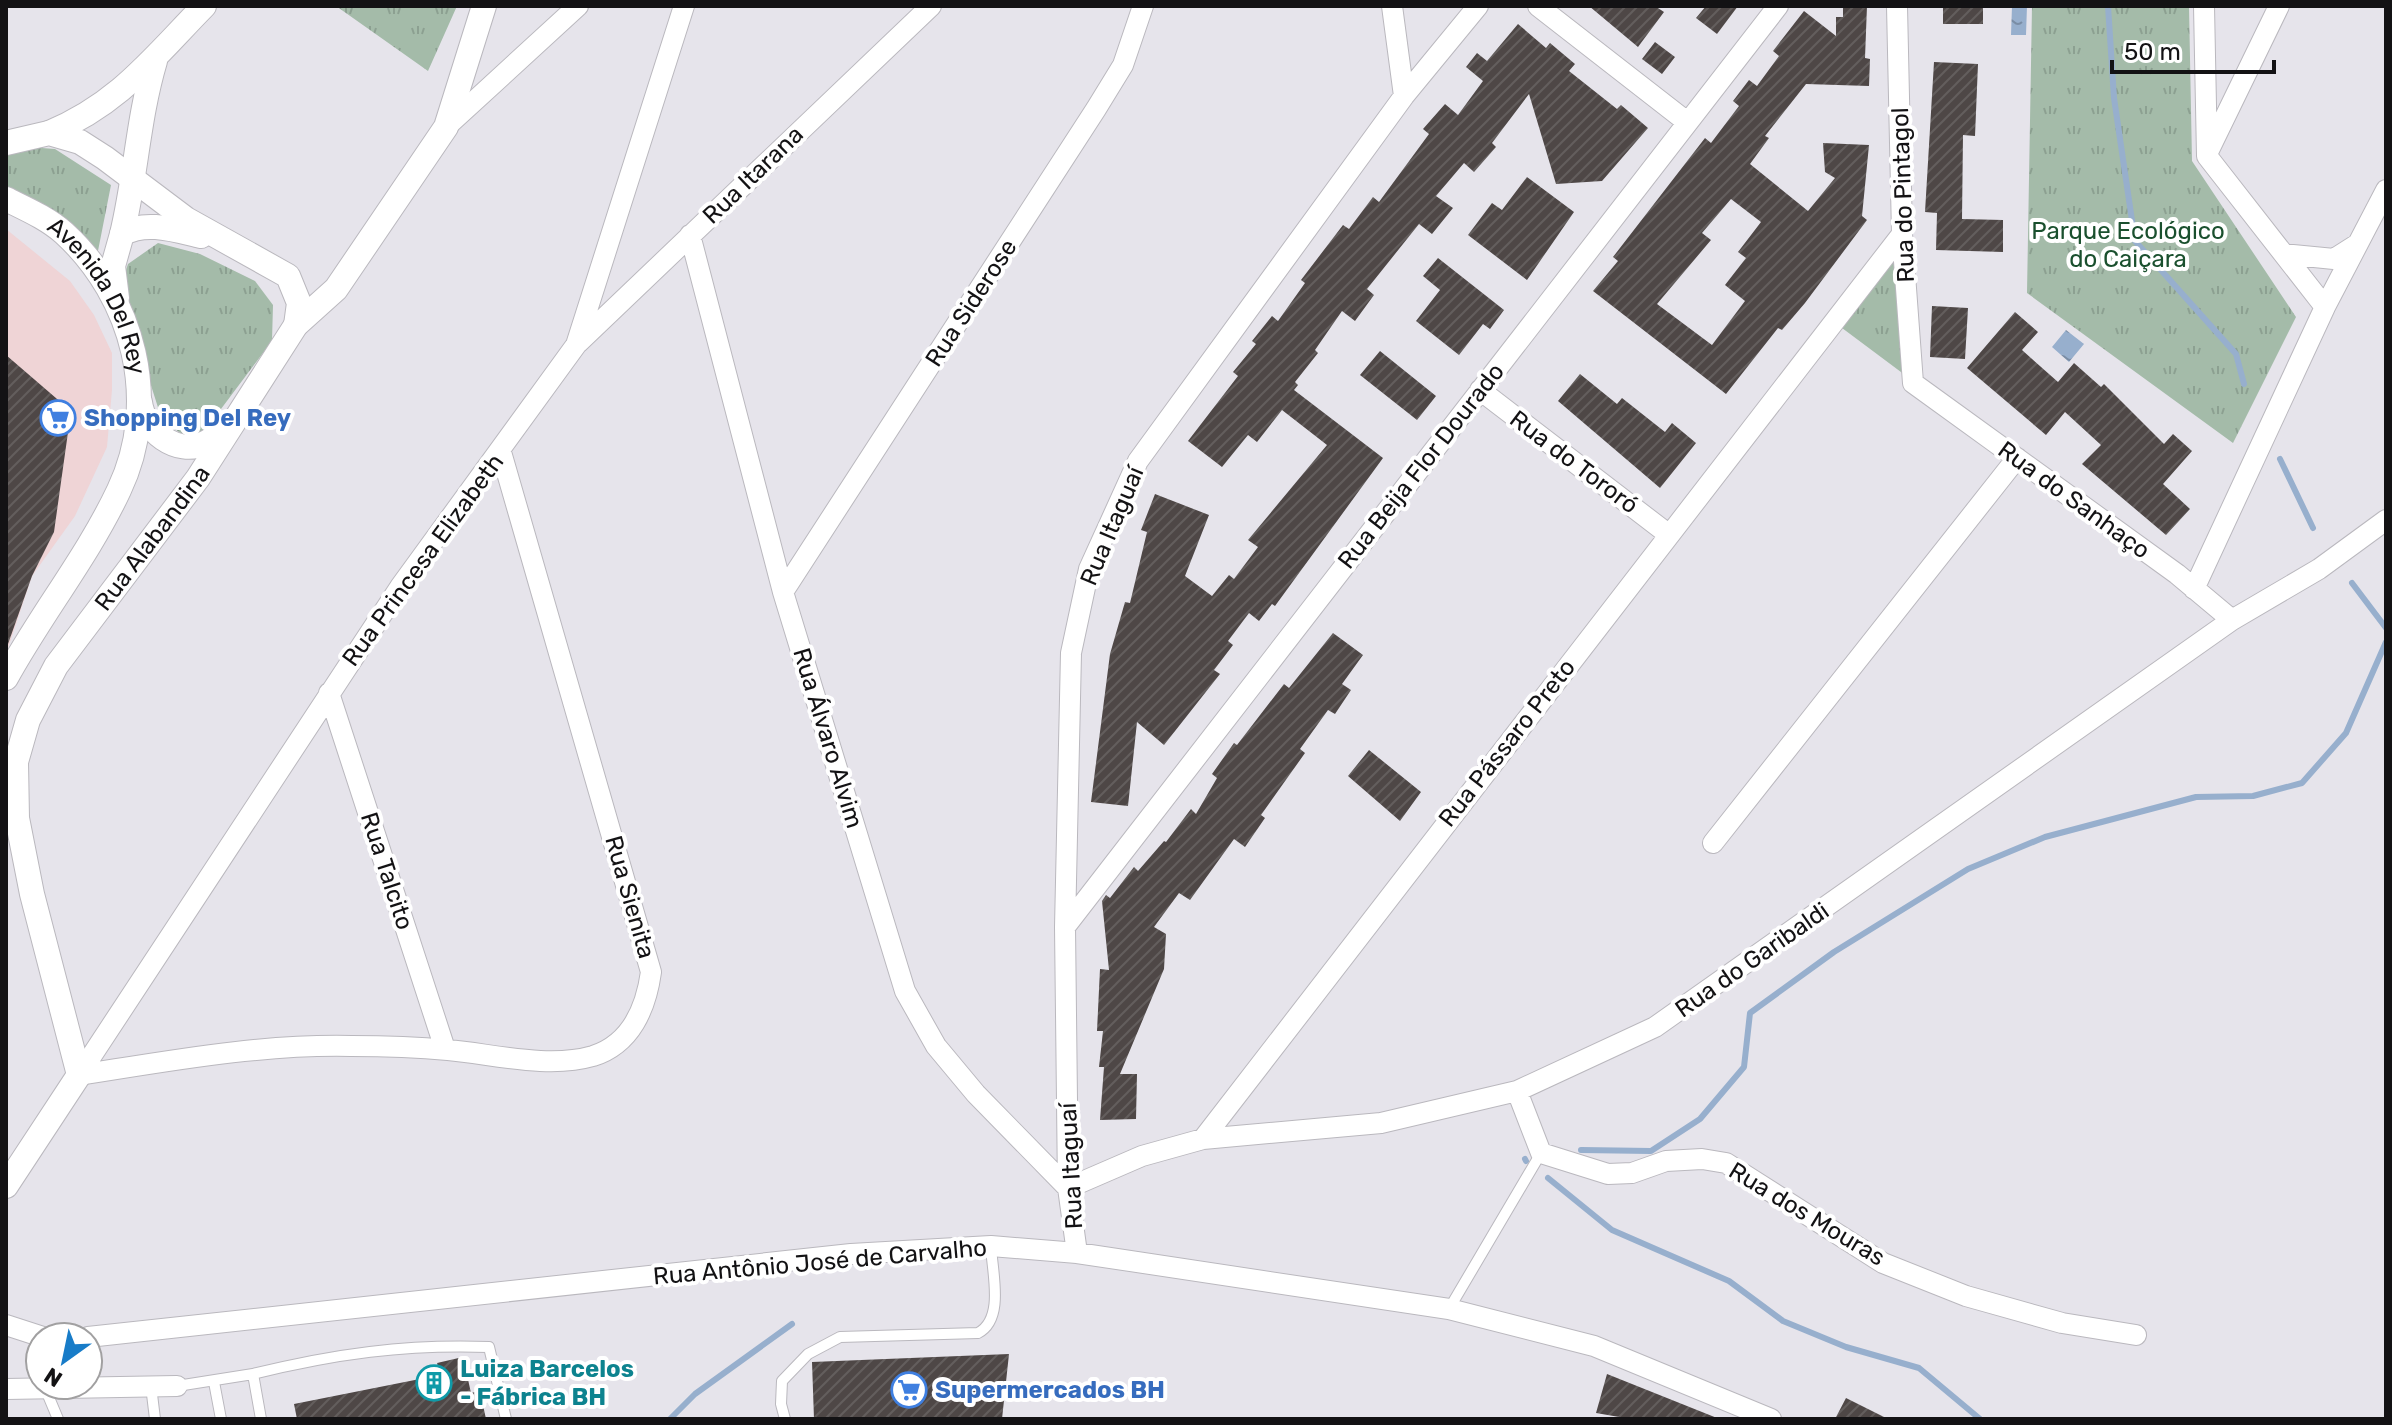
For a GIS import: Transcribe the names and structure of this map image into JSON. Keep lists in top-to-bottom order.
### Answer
{
  "streets": {
    "street": [
      "Rua Itarana",
      "Rua do Pintagol",
      "Avenida Del Rey",
      "Rua Siderose",
      "Rua do Tororó",
      "Rua Beija Flor Dourado",
      "Rua do Sanhaço",
      "Rua Itaguaí",
      "Rua Alabandina",
      "Rua Princesa Elizabeth",
      "Rua Álvaro Alvim",
      "Rua Pássaro Preto",
      "Rua Talcito",
      "Rua Sienita",
      "Rua do Garibaldi",
      "Rua dos Mouras",
      "Rua Antônio José de Carvalho"
    ]
  },
  "crossings": [
    ["Rua Itarana", "Rua Princesa Elizabeth"],
    ["Rua Itarana", "Rua Álvaro Alvim"],
    ["Rua do Pintagol", "Rua do Sanhaço"],
    ["Rua do Pintagol", "Rua Pássaro Preto"],
    ["Avenida Del Rey", "Rua Alabandina"],
    ["Rua Siderose", "Rua Álvaro Alvim"],
    ["Rua do Tororó", "Rua Beija Flor Dourado"],
    ["Rua do Tororó", "Rua Pássaro Preto"],
    ["Rua Beija Flor Dourado", "Rua Itaguaí"],
    ["Rua do Sanhaço", "Rua do Garibaldi"],
    ["Rua Itaguaí", "Rua Álvaro Alvim"],
    ["Rua Itaguaí", "Rua Antônio José de Carvalho"],
    ["Rua Alabandina", "Rua Princesa Elizabeth"],
    ["Rua Alabandina", "Rua Sienita"],
    ["Rua Princesa Elizabeth", "Rua Talcito"],
    ["Rua Princesa Elizabeth", "Rua Sienita"],
    ["Rua Pássaro Preto", "Rua do Garibaldi"],
    ["Rua Talcito", "Rua Sienita"]
  ],
  "parks": ["Parque Ecológico do Caiçara"],
  "places": {
    "supermarket": ["Shopping Del Rey", "Supermercados BH"],
    "building": ["Luiza Barcelos - Fábrica BH"]
  },
  "scale_bar": "50 m",
  "north": "bottom left"
}
